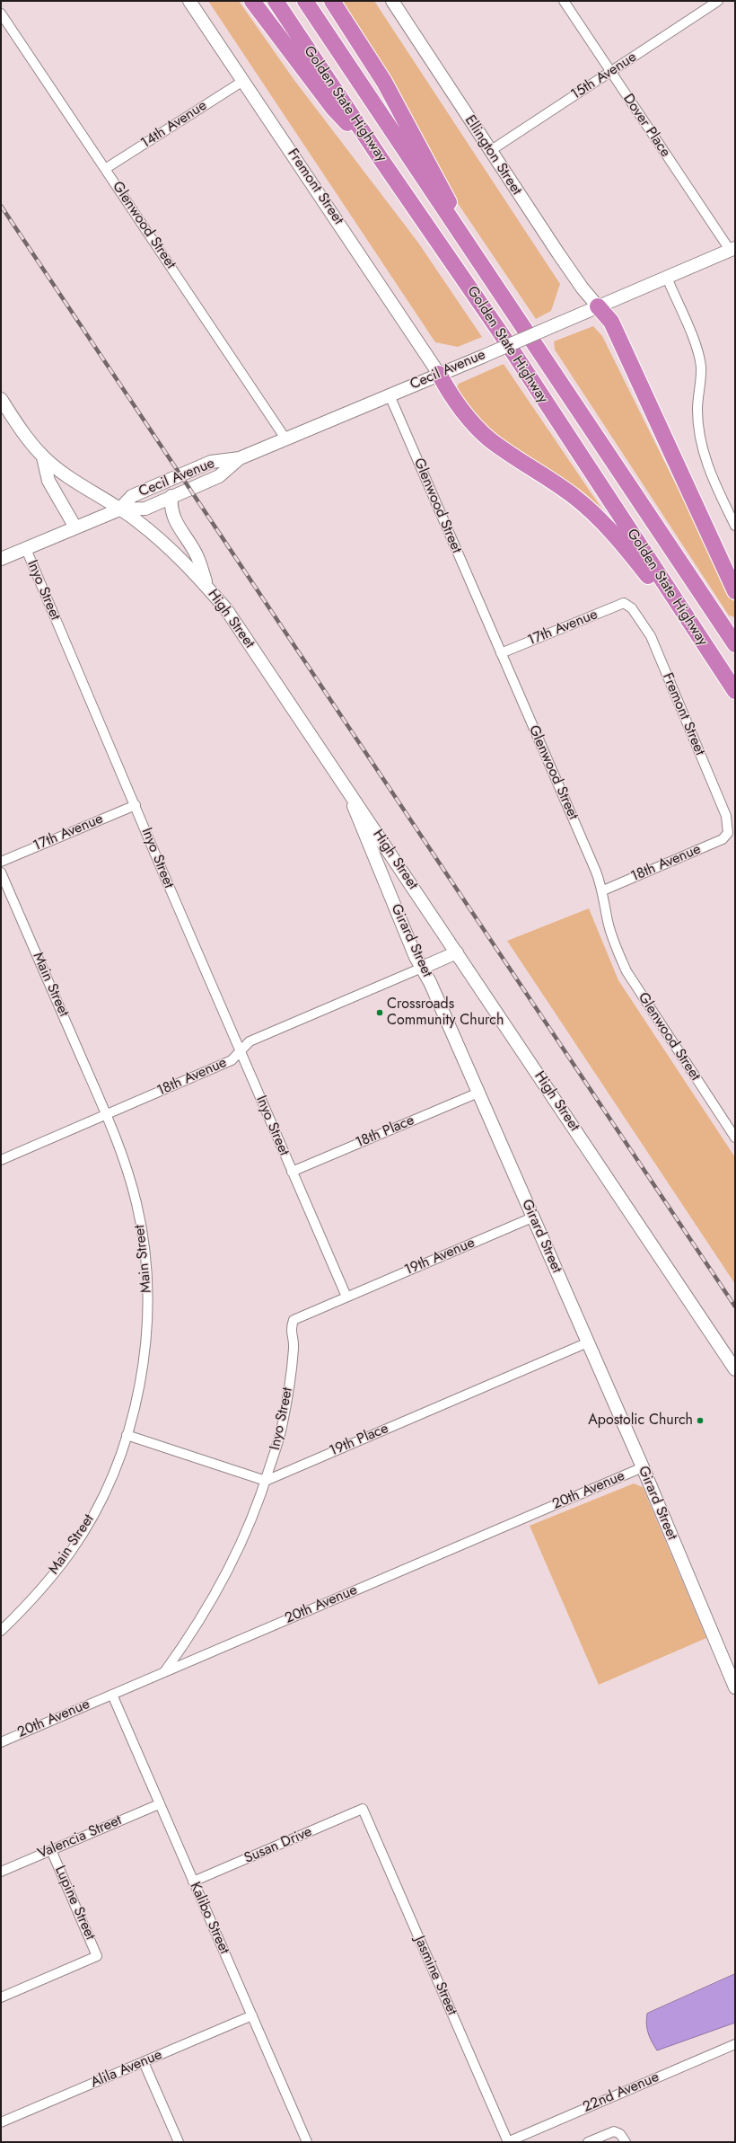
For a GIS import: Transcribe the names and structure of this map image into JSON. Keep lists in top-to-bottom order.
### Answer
{
  "streets": {
    "highway": ["Golden State Highway"],
    "main road": [
      "Ellington Street",
      "Fremont Street",
      "Cecil Avenue",
      "High Street",
      "18th Avenue",
      "Girard Street"
    ],
    "street": [
      "15th Avenue",
      "14th Avenue",
      "Dover Place",
      "Glenwood Street",
      "Inyo Street",
      "17th Avenue",
      "Main Street",
      "18th Place",
      "19th Avenue",
      "19th Place",
      "20th Avenue",
      "Valencia Street",
      "Susan Drive",
      "Lupine Street",
      "Kalibo Street",
      "Jasmine Street",
      "Alila Avenue",
      "22nd Avenue"
    ]
  },
  "crossings": [
    ["15th Avenue", "Dover Place"],
    ["15th Avenue", "Ellington Street"],
    ["14th Avenue", "Fremont Street"],
    ["14th Avenue", "Glenwood Street"],
    ["Dover Place", "Cecil Avenue"],
    ["Ellington Street", "Cecil Avenue"],
    ["Fremont Street", "Cecil Avenue"],
    ["Fremont Street", "17th Avenue"],
    ["Fremont Street", "18th Avenue"],
    ["Glenwood Street", "Cecil Avenue"],
    ["Glenwood Street", "17th Avenue"],
    ["Glenwood Street", "18th Avenue"],
    ["Cecil Avenue", "Inyo Street"],
    ["Cecil Avenue", "High Street"],
    ["Inyo Street", "17th Avenue"],
    ["Inyo Street", "18th Avenue"],
    ["Inyo Street", "18th Place"],
    ["Inyo Street", "19th Avenue"],
    ["Inyo Street", "19th Place"],
    ["Inyo Street", "20th Avenue"],
    ["High Street", "18th Avenue"],
    ["High Street", "Girard Street"],
    ["18th Avenue", "Girard Street"],
    ["18th Avenue", "Main Street"],
    ["Girard Street", "18th Place"],
    ["Girard Street", "19th Avenue"],
    ["Girard Street", "19th Place"],
    ["Girard Street", "20th Avenue"],
    ["20th Avenue", "Kalibo Street"],
    ["Valencia Street", "Lupine Street"],
    ["Valencia Street", "Kalibo Street"],
    ["Susan Drive", "Kalibo Street"],
    ["Susan Drive", "Jasmine Street"],
    ["Kalibo Street", "Alila Avenue"],
    ["Jasmine Street", "22nd Avenue"]
  ],
  "places": ["Crossroads Community Church", "Apostolic Church"]
}
